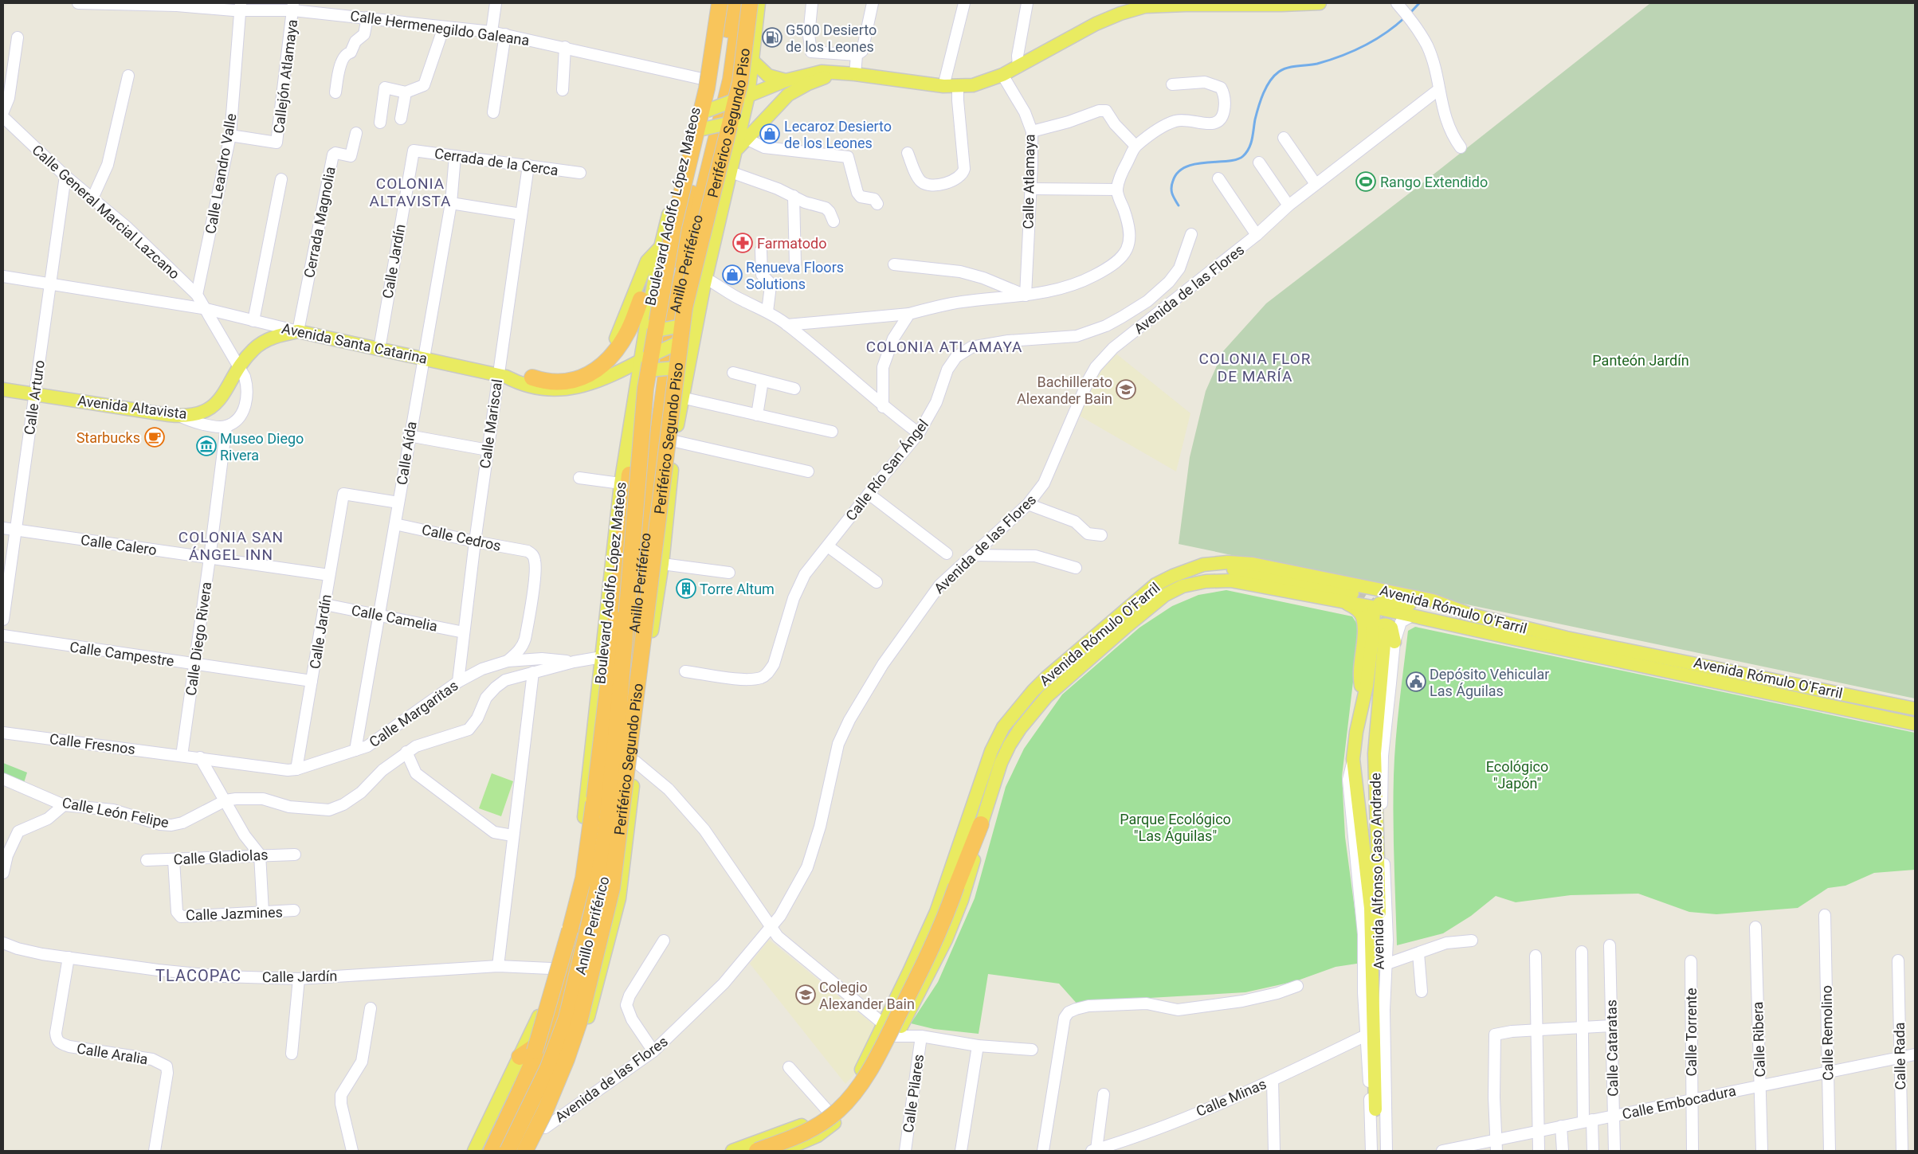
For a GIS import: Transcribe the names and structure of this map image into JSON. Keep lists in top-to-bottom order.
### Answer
{
  "streets": {
    "highway": ["Periférico Segundo Piso", "Anillo Periférico"],
    "main road": [
      "Boulevard Adolfo López Mateos",
      "Avenida Santa Catarina",
      "Avenida Altavista",
      "Avenida Rómulo O'Farril",
      "Avenida Alfonso Caso Andrade"
    ],
    "street": [
      "Calle Hermenegildo Galeana",
      "Callejón Atlamaya",
      "Cerrada de la Cerca",
      "Calle Leandro Valle",
      "Calle Atlamaya",
      "Calle General Marcial Lazcano",
      "Cerrada Magnolia",
      "Calle Jardín",
      "Avenida de las Flores",
      "Calle Arturo",
      "Calle Mariscal",
      "Calle Aída",
      "Calle Río San Ángel",
      "Calle Cedros",
      "Calle Calero",
      "Calle Camelia",
      "Calle Diego Rivera",
      "Calle Campestre",
      "Calle Margaritas",
      "Calle Fresnos",
      "Calle León Felipe",
      "Calle Gladiolas",
      "Calle Jazmines",
      "Calle Torrente",
      "Calle Remolino",
      "Calle Ribera",
      "Calle Cataratas",
      "Calle Aralia",
      "Calle Rada",
      "Calle Pilares",
      "Calle Minas",
      "Calle Embocadura"
    ]
  },
  "crossings": [
    ["Calle Hermenegildo Galeana", "Callejón Atlamaya"],
    ["Calle Hermenegildo Galeana", "Calle Leandro Valle"],
    ["Calle Hermenegildo Galeana", "Boulevard Adolfo López Mateos"],
    ["Callejón Atlamaya", "Calle Leandro Valle"],
    ["Cerrada de la Cerca", "Calle Jardín"],
    ["Cerrada de la Cerca", "Calle Mariscal"],
    ["Cerrada de la Cerca", "Calle Aída"],
    ["Calle Leandro Valle", "Calle General Marcial Lazcano"],
    ["Boulevard Adolfo López Mateos", "Calle Jardín"],
    ["Boulevard Adolfo López Mateos", "Anillo Periférico"],
    ["Boulevard Adolfo López Mateos", "Avenida Santa Catarina"],
    ["Boulevard Adolfo López Mateos", "Calle León Felipe"],
    ["Calle General Marcial Lazcano", "Avenida Santa Catarina"],
    ["Calle General Marcial Lazcano", "Calle Arturo"],
    ["Cerrada Magnolia", "Avenida Santa Catarina"],
    ["Cerrada Magnolia", "Avenida Altavista"],
    ["Calle Jardín", "Avenida Santa Catarina"],
    ["Calle Jardín", "Calle Aída"],
    ["Calle Jardín", "Calle Calero"],
    ["Calle Jardín", "Calle Camelia"],
    ["Calle Jardín", "Calle Campestre"],
    ["Calle Jardín", "Calle Margaritas"],
    ["Calle Jardín", "Calle Aralia"],
    ["Avenida Santa Catarina", "Calle Arturo"],
    ["Avenida Santa Catarina", "Avenida Altavista"],
    ["Avenida Santa Catarina", "Calle Mariscal"],
    ["Avenida Santa Catarina", "Calle Aída"],
    ["Calle Arturo", "Avenida Altavista"],
    ["Calle Arturo", "Calle Calero"],
    ["Calle Mariscal", "Calle Cedros"],
    ["Calle Mariscal", "Calle Camelia"],
    ["Calle Mariscal", "Calle Margaritas"],
    ["Calle Aída", "Calle Cedros"],
    ["Calle Aída", "Calle Camelia"],
    ["Calle Aída", "Calle Margaritas"],
    ["Calle Cedros", "Calle Margaritas"],
    ["Calle Calero", "Calle Diego Rivera"],
    ["Avenida Rómulo O'Farril", "Avenida Alfonso Caso Andrade"],
    ["Calle Diego Rivera", "Calle Campestre"],
    ["Calle Diego Rivera", "Calle Margaritas"],
    ["Calle Diego Rivera", "Calle Fresnos"],
    ["Calle Margaritas", "Calle Fresnos"],
    ["Calle Margaritas", "Calle León Felipe"],
    ["Calle Gladiolas", "Calle Jazmines"],
    ["Calle Torrente", "Calle Embocadura"],
    ["Calle Remolino", "Calle Embocadura"],
    ["Calle Ribera", "Calle Embocadura"],
    ["Calle Cataratas", "Calle Embocadura"],
    ["Calle Rada", "Calle Embocadura"]
  ],
  "districts": [
    "COLONIA ALTAVISTA",
    "COLONIA ATLAMAYA",
    "COLONIA FLOR DE MARÍA",
    "COLONIA SAN ÁNGEL INN",
    "TLACOPAC"
  ],
  "parks": ["Panteón Jardín", "Ecológico \"Japón\"", "Parque Ecológico \"Las Águilas\""],
  "places": {
    "fuel station": ["G500 Desierto de los Leones"],
    "shop": ["Lecaroz Desierto de los Leones", "Renueva Floors Solutions"],
    "sports": ["Rango Extendido"],
    "pharmacy": ["Farmatodo"],
    "school or university": ["Bachillerato Alexander Bain", "Colegio Alexander Bain"],
    "cafe": ["Starbucks"],
    "museum": ["Museo Diego Rivera"],
    "building": ["Torre Altum"],
    "public building": ["Depósito Vehicular Las Águilas"]
  }
}
